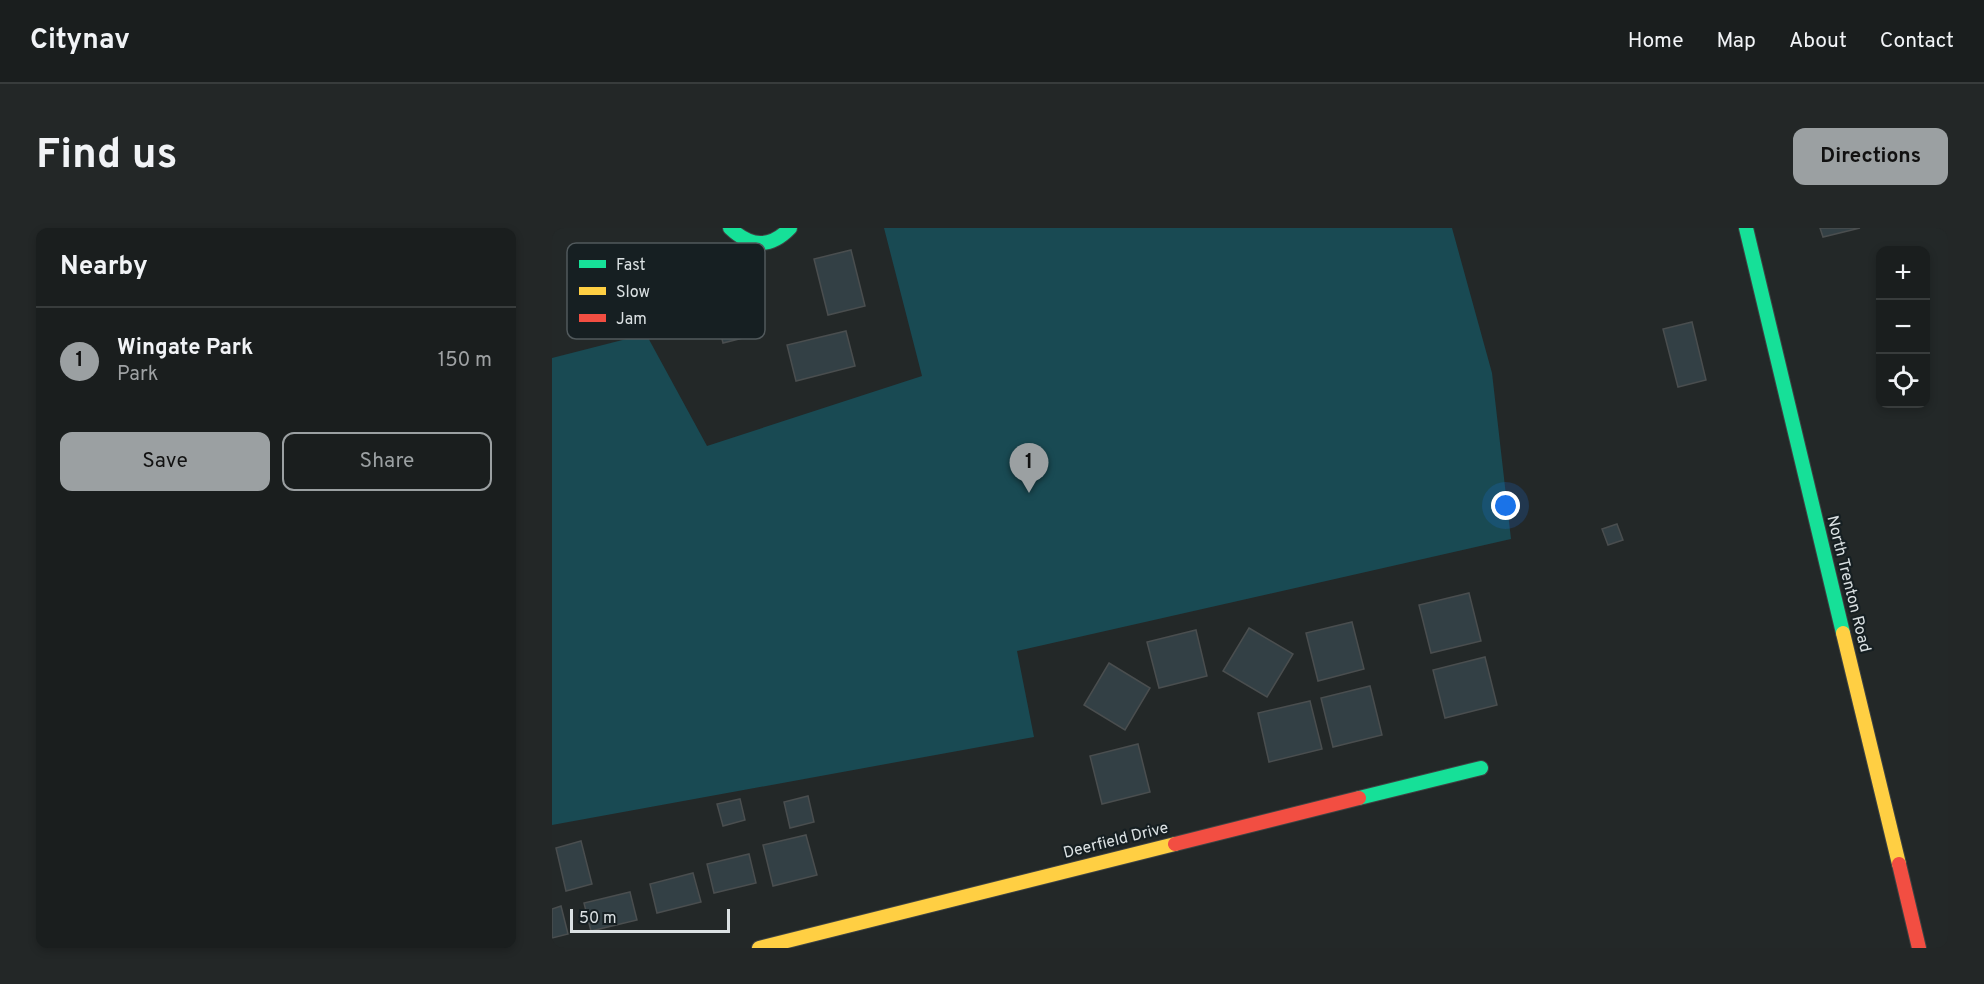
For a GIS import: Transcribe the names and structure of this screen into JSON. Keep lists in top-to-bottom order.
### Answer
{
  "streets": {
    "street": ["North Trenton Road", "Deerfield Drive"]
  },
  "legend": ["Fast", "Slow", "Jam"],
  "scale_bar": "50 m",
  "page": {
    "header": "Citynav",
    "nav": [
      "Home",
      "Map",
      "About",
      "Contact"
    ],
    "buttons": [
      "Directions",
      ["Save", "Share"]
    ],
    "title": "Find us",
    "heading": "Nearby",
    "map_buttons": ["+", "−"],
    "list": [
      {
        "mark": "1",
        "name": "Wingate Park",
        "note": "Park",
        "value": "150 m"
      }
    ],
    "pins": "1",
    "scale": "50 m"
  }
}
